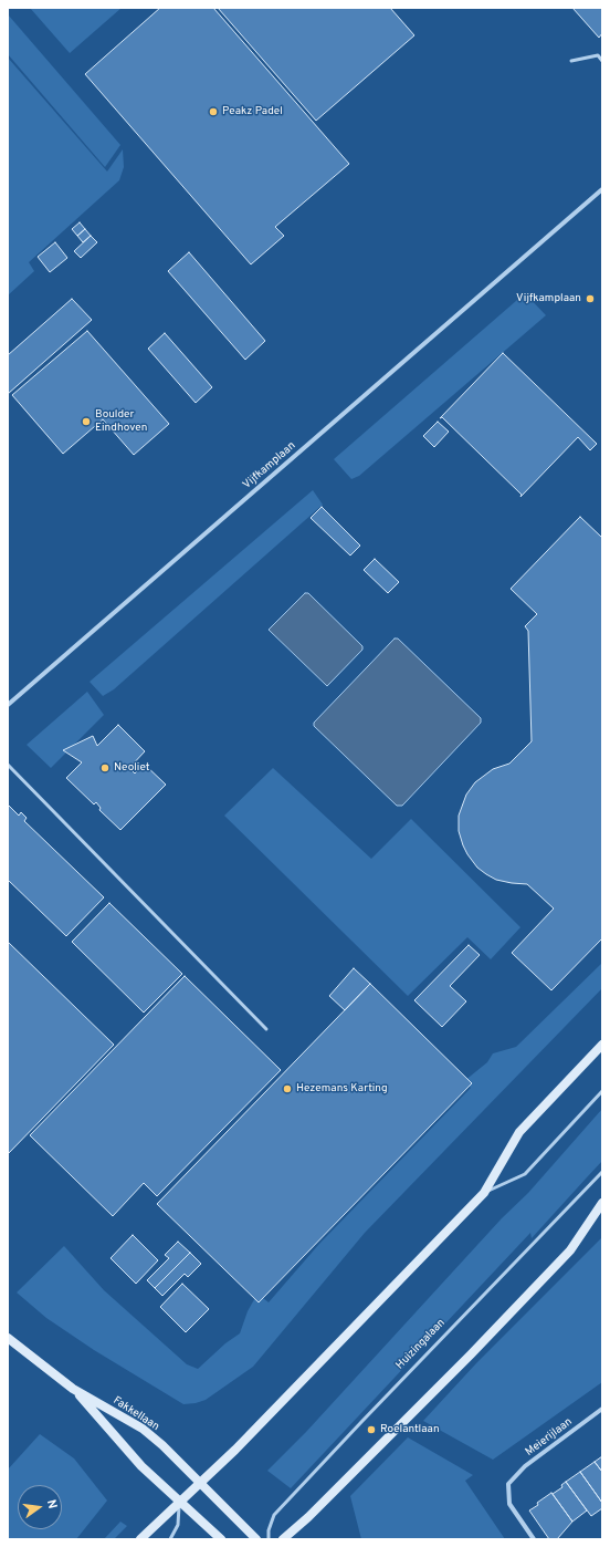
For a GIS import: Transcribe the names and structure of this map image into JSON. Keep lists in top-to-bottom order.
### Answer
{
  "streets": {
    "main road": ["Fakkellaan"],
    "street": ["Vijfkamplaan", "Meierijlaan"],
    "lane": ["Huizingalaan"]
  },
  "places": [
    "Peakz Padel",
    "Vijfkamplaan",
    "Boulder Eindhoven",
    "Neoliet",
    "Hezemans Karting",
    "Roelantlaan"
  ],
  "north": "right"
}
